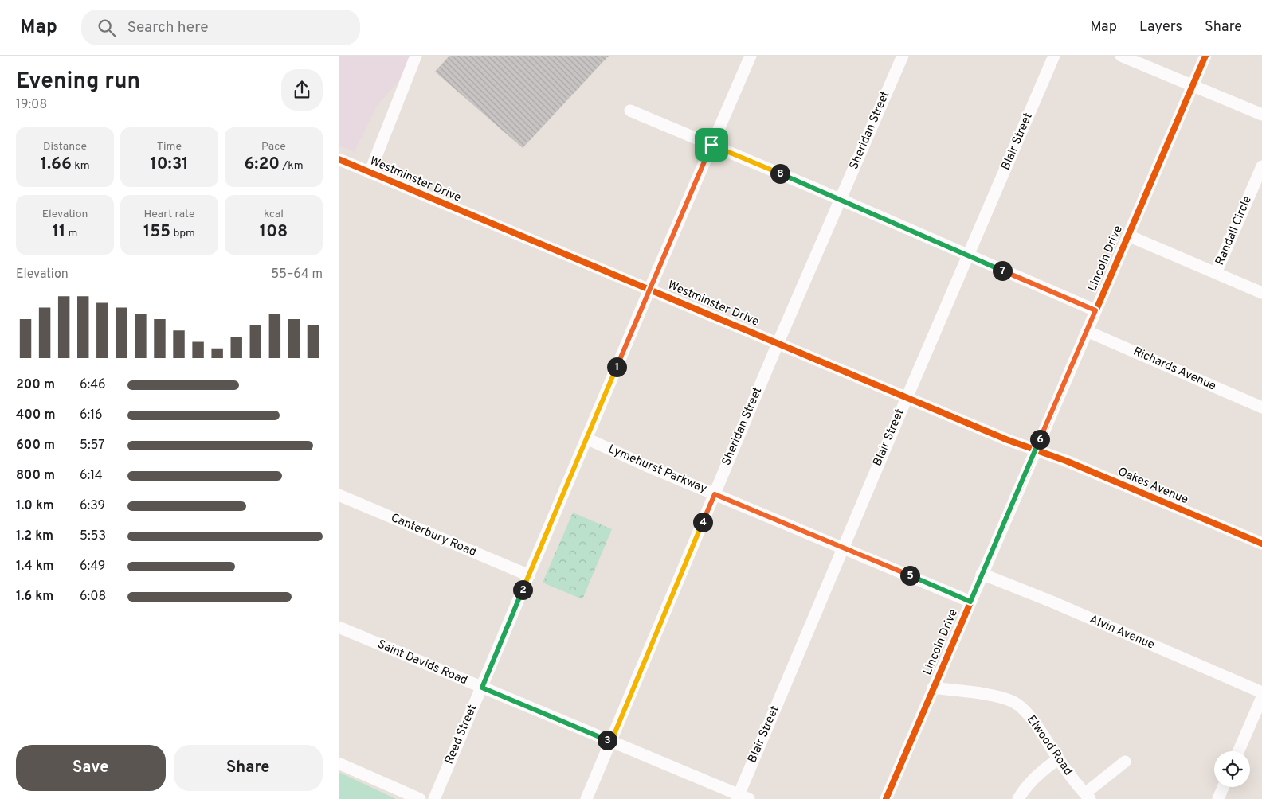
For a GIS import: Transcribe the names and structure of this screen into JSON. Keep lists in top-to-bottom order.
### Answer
{
  "streets": {
    "street": [
      "Sheridan Street",
      "Blair Street",
      "Westminster Drive",
      "Randall Circle",
      "Lincoln Drive",
      "Richards Avenue",
      "Lymehurst Parkway",
      "Oakes Avenue",
      "Canterbury Road",
      "Alvin Avenue",
      "Saint Davids Road",
      "Reed Street",
      "Elwood Road"
    ]
  },
  "crossings": [
    ["Sheridan Street", "Westminster Drive"],
    ["Sheridan Street", "Lymehurst Parkway"],
    ["Sheridan Street", "Saint Davids Road"],
    ["Blair Street", "Westminster Drive"],
    ["Blair Street", "Lymehurst Parkway"],
    ["Blair Street", "Saint Davids Road"],
    ["Westminster Drive", "Lincoln Drive"],
    ["Westminster Drive", "Oakes Avenue"],
    ["Westminster Drive", "Reed Street"],
    ["Randall Circle", "Lincoln Drive"],
    ["Lincoln Drive", "Richards Avenue"],
    ["Lincoln Drive", "Lymehurst Parkway"],
    ["Lincoln Drive", "Oakes Avenue"],
    ["Lincoln Drive", "Alvin Avenue"],
    ["Lincoln Drive", "Elwood Road"],
    ["Lymehurst Parkway", "Reed Street"],
    ["Canterbury Road", "Reed Street"],
    ["Saint Davids Road", "Reed Street"]
  ],
  "page": {
    "header": "Map",
    "search": "Search here",
    "nav": ["Map", "Layers", "Share"],
    "heading": ["Evening run", "19:08"],
    "stats": [
      ["Distance", "1.66 km"],
      ["Time", "10:31"],
      ["Pace", "6:20 /km"],
      ["Elevation", "11 m"],
      ["Heart rate", "155 bpm"],
      ["kcal", "108"]
    ],
    "pins": [
      "8",
      "7",
      "1",
      "6",
      "4",
      "5",
      "2",
      "3"
    ],
    "chart": ["Elevation", "55–64 m"],
    "list": [
      {
        "name": "200 m",
        "note": "6:46"
      },
      {
        "name": "400 m",
        "note": "6:16"
      },
      {
        "name": "600 m",
        "note": "5:57"
      },
      {
        "name": "800 m",
        "note": "6:14"
      },
      {
        "name": "1.0 km",
        "note": "6:39"
      },
      {
        "name": "1.2 km",
        "note": "5:53"
      },
      {
        "name": "1.4 km",
        "note": "6:49"
      },
      {
        "name": "1.6 km",
        "note": "6:08"
      }
    ],
    "buttons": ["Save", "Share"]
  }
}
